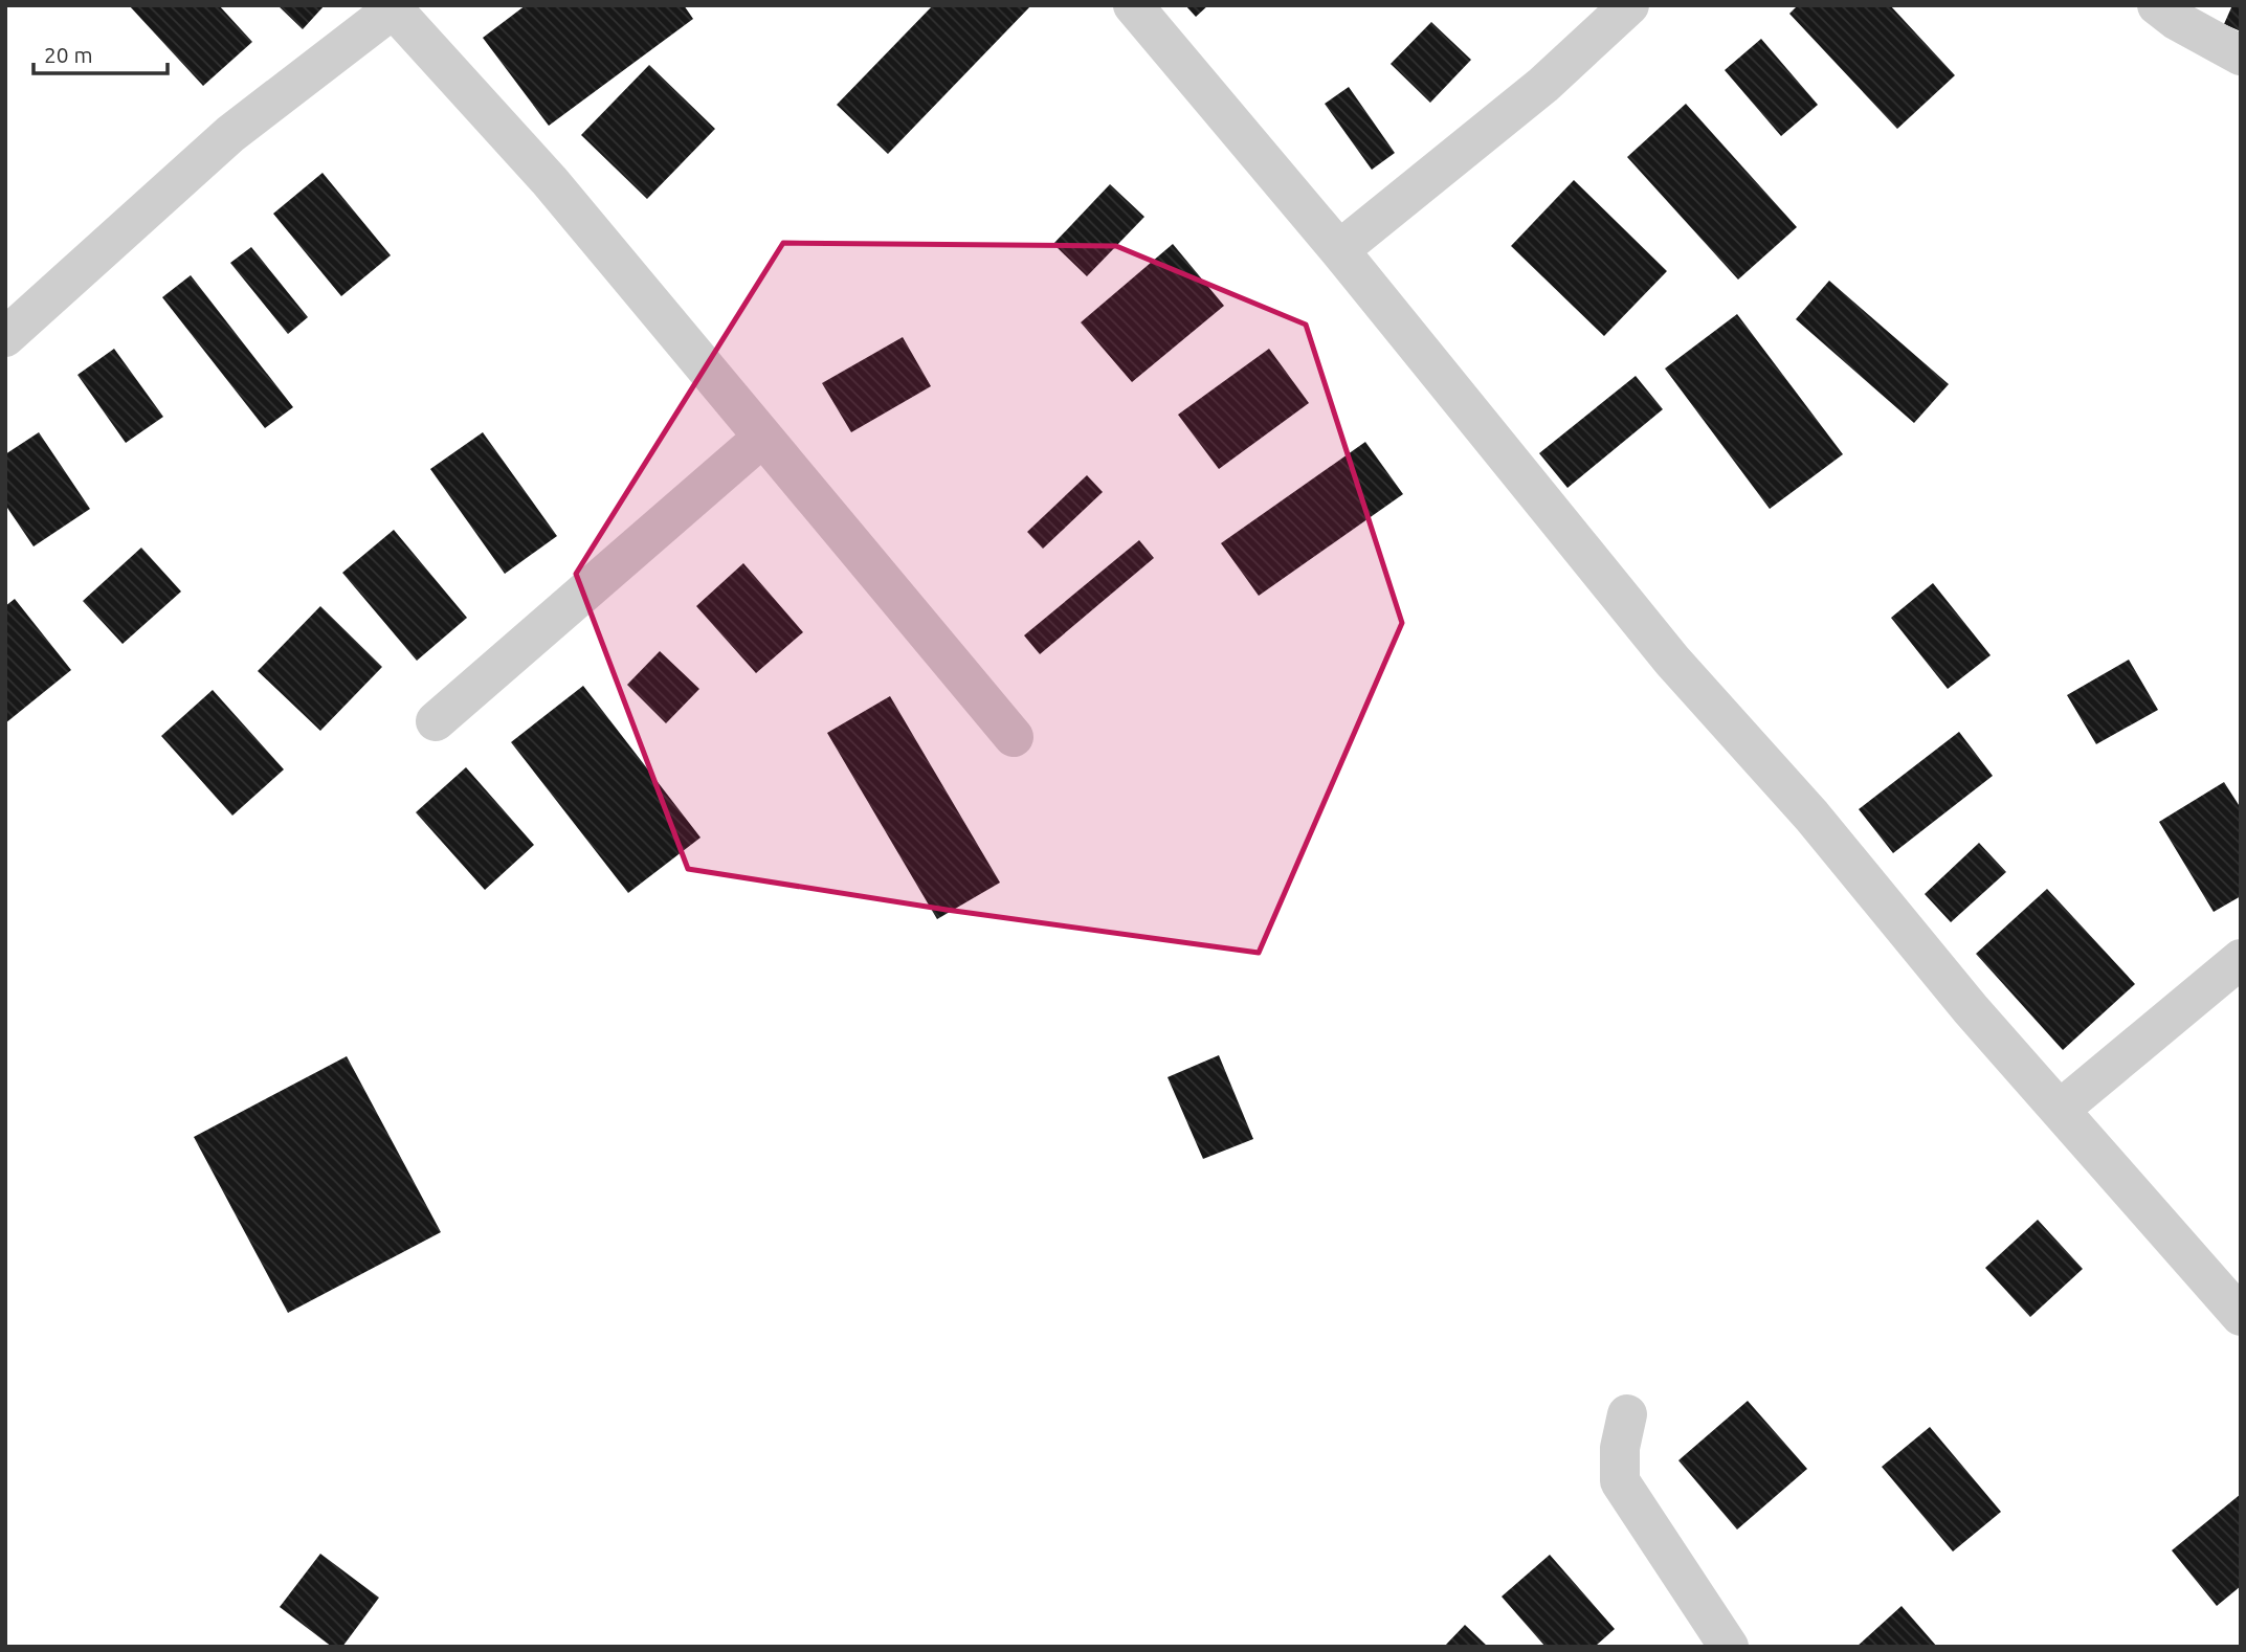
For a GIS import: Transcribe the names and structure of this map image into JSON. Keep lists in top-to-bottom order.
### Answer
{
  "scale_bar": "20 m"
}
